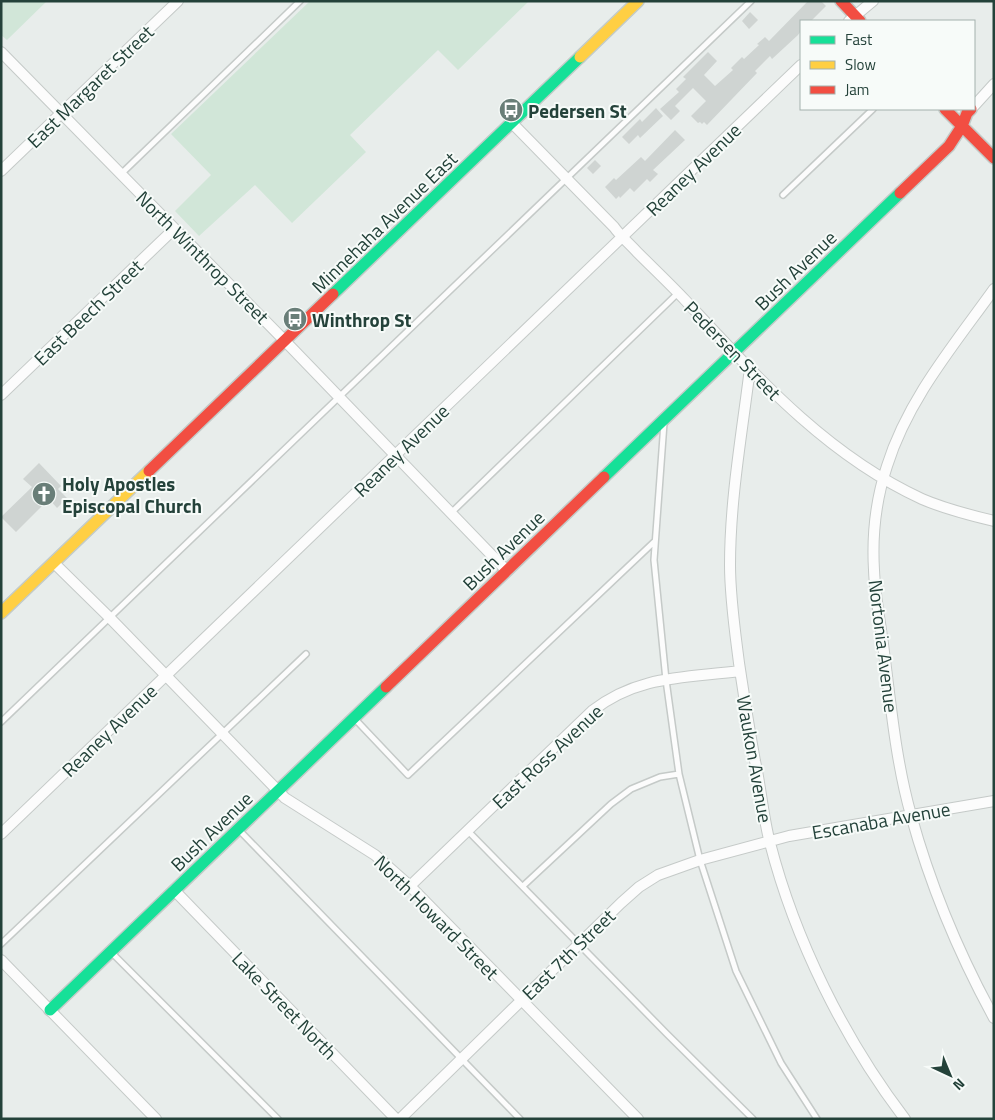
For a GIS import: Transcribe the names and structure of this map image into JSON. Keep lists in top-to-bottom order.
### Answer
{
  "streets": {
    "street": [
      "East Margaret Street",
      "Reaney Avenue",
      "Minnehaha Avenue East",
      "North Winthrop Street",
      "Bush Avenue",
      "East Beech Street",
      "Pedersen Street",
      "Nortonia Avenue",
      "East Ross Avenue",
      "Waukon Avenue",
      "Escanaba Avenue",
      "North Howard Street",
      "East 7th Street",
      "Lake Street North"
    ]
  },
  "crossings": [
    ["East Margaret Street", "North Winthrop Street"],
    ["Reaney Avenue", "North Winthrop Street"],
    ["Reaney Avenue", "Pedersen Street"],
    ["Reaney Avenue", "North Howard Street"],
    ["Minnehaha Avenue East", "North Winthrop Street"],
    ["Minnehaha Avenue East", "Pedersen Street"],
    ["Minnehaha Avenue East", "North Howard Street"],
    ["North Winthrop Street", "Bush Avenue"],
    ["North Winthrop Street", "East Beech Street"],
    ["Bush Avenue", "Pedersen Street"],
    ["Bush Avenue", "North Howard Street"],
    ["Bush Avenue", "Lake Street North"],
    ["Pedersen Street", "Nortonia Avenue"],
    ["Pedersen Street", "Waukon Avenue"],
    ["Nortonia Avenue", "Escanaba Avenue"],
    ["East Ross Avenue", "Waukon Avenue"],
    ["East Ross Avenue", "North Howard Street"],
    ["Waukon Avenue", "Escanaba Avenue"],
    ["Waukon Avenue", "East 7th Street"],
    ["Escanaba Avenue", "East 7th Street"],
    ["North Howard Street", "East 7th Street"],
    ["East 7th Street", "Lake Street North"]
  ],
  "places": {
    "bus stop": ["Pedersen St", "Winthrop St"],
    "church": ["Holy Apostles Episcopal Church"]
  },
  "legend": ["Fast", "Slow", "Jam"],
  "north": "bottom right"
}
